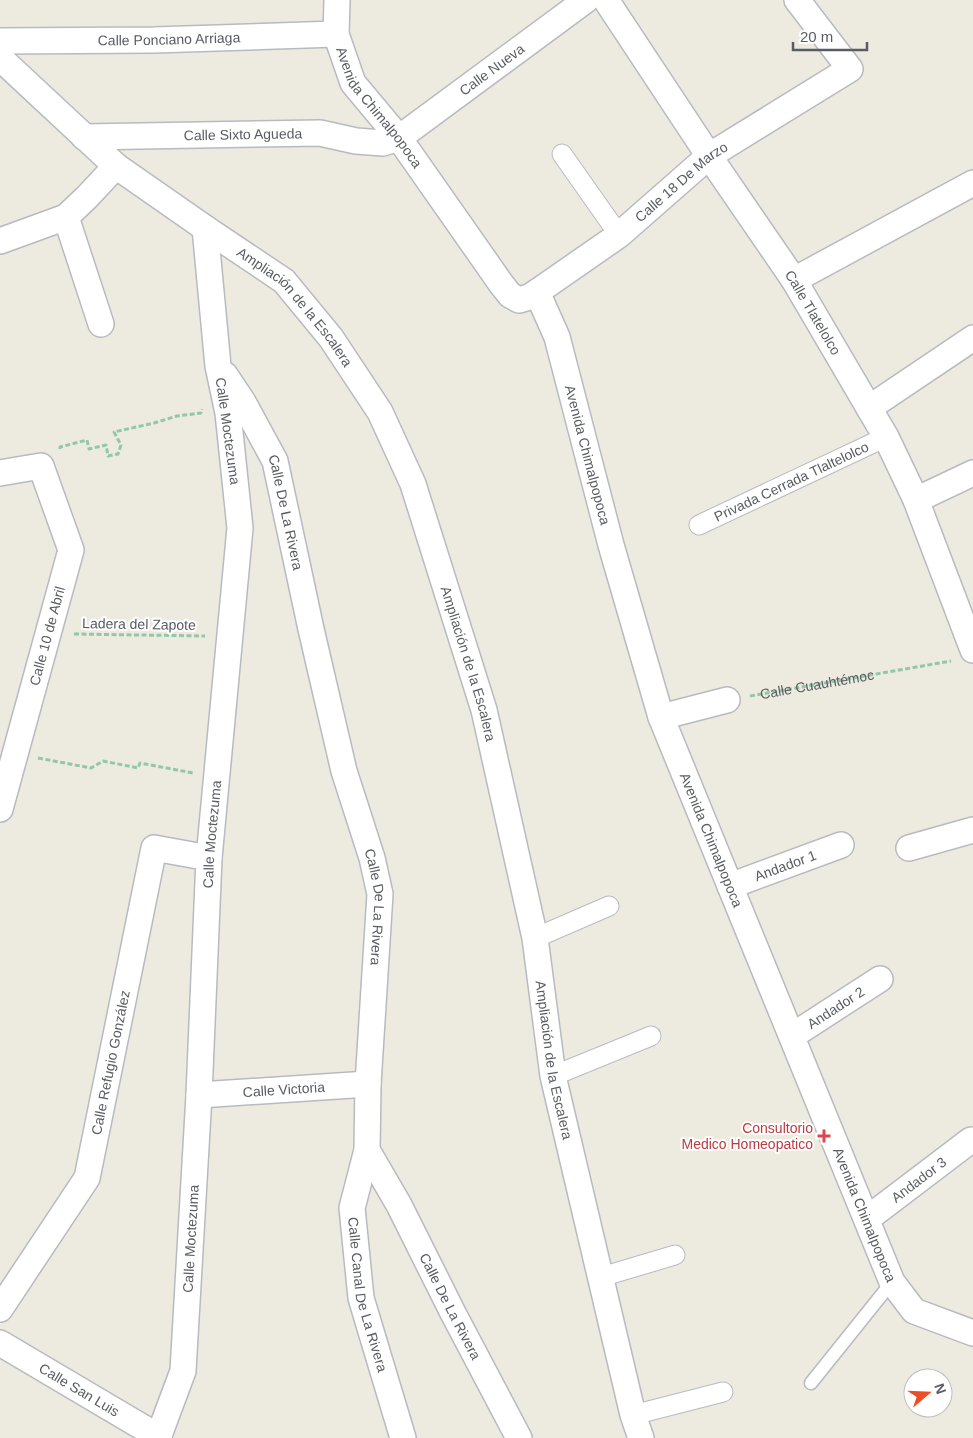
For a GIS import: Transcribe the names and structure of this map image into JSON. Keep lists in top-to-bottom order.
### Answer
{
  "streets": {
    "street": [
      "Calle Ponciano Arriaga",
      "Calle Nueva",
      "Avenida Chimalpopoca",
      "Calle Sixto Agueda",
      "Calle 18 De Marzo",
      "Ampliación de la Escalera",
      "Calle Tlatelolco",
      "Calle Moctezuma",
      "Privada Cerrada Tlaltelolco",
      "Calle De La Rivera",
      "Calle 10 de Abril",
      "Andador 1",
      "Andador 2",
      "Calle Refugio González",
      "Calle Victoria",
      "Andador 3",
      "Calle Canal De La Rivera",
      "Calle San Luis"
    ],
    "path": ["Ladera del Zapote", "Calle Cuauhtémoc"]
  },
  "crossings": [
    ["Calle Ponciano Arriaga", "Avenida Chimalpopoca"],
    ["Calle Nueva", "Avenida Chimalpopoca"],
    ["Calle Nueva", "Calle Sixto Agueda"],
    ["Avenida Chimalpopoca", "Calle Sixto Agueda"],
    ["Avenida Chimalpopoca", "Calle 18 De Marzo"],
    ["Avenida Chimalpopoca", "Andador 1"],
    ["Avenida Chimalpopoca", "Andador 2"],
    ["Avenida Chimalpopoca", "Andador 3"],
    ["Calle Sixto Agueda", "Ampliación de la Escalera"],
    ["Calle 18 De Marzo", "Calle Tlatelolco"],
    ["Ampliación de la Escalera", "Calle Moctezuma"],
    ["Calle Tlatelolco", "Privada Cerrada Tlaltelolco"],
    ["Calle Tlatelolco", "Calle Cuauhtémoc"],
    ["Calle Moctezuma", "Calle De La Rivera"],
    ["Calle Moctezuma", "Ladera del Zapote"],
    ["Calle Moctezuma", "Calle Refugio González"],
    ["Calle Moctezuma", "Calle Victoria"],
    ["Calle Moctezuma", "Calle San Luis"],
    ["Calle De La Rivera", "Calle Victoria"],
    ["Calle De La Rivera", "Calle Canal De La Rivera"],
    ["Ladera del Zapote", "Calle 10 de Abril"]
  ],
  "places": {
    "health": ["Consultorio Medico Homeopatico"]
  },
  "scale_bar": "20 m",
  "north": "right"
}
